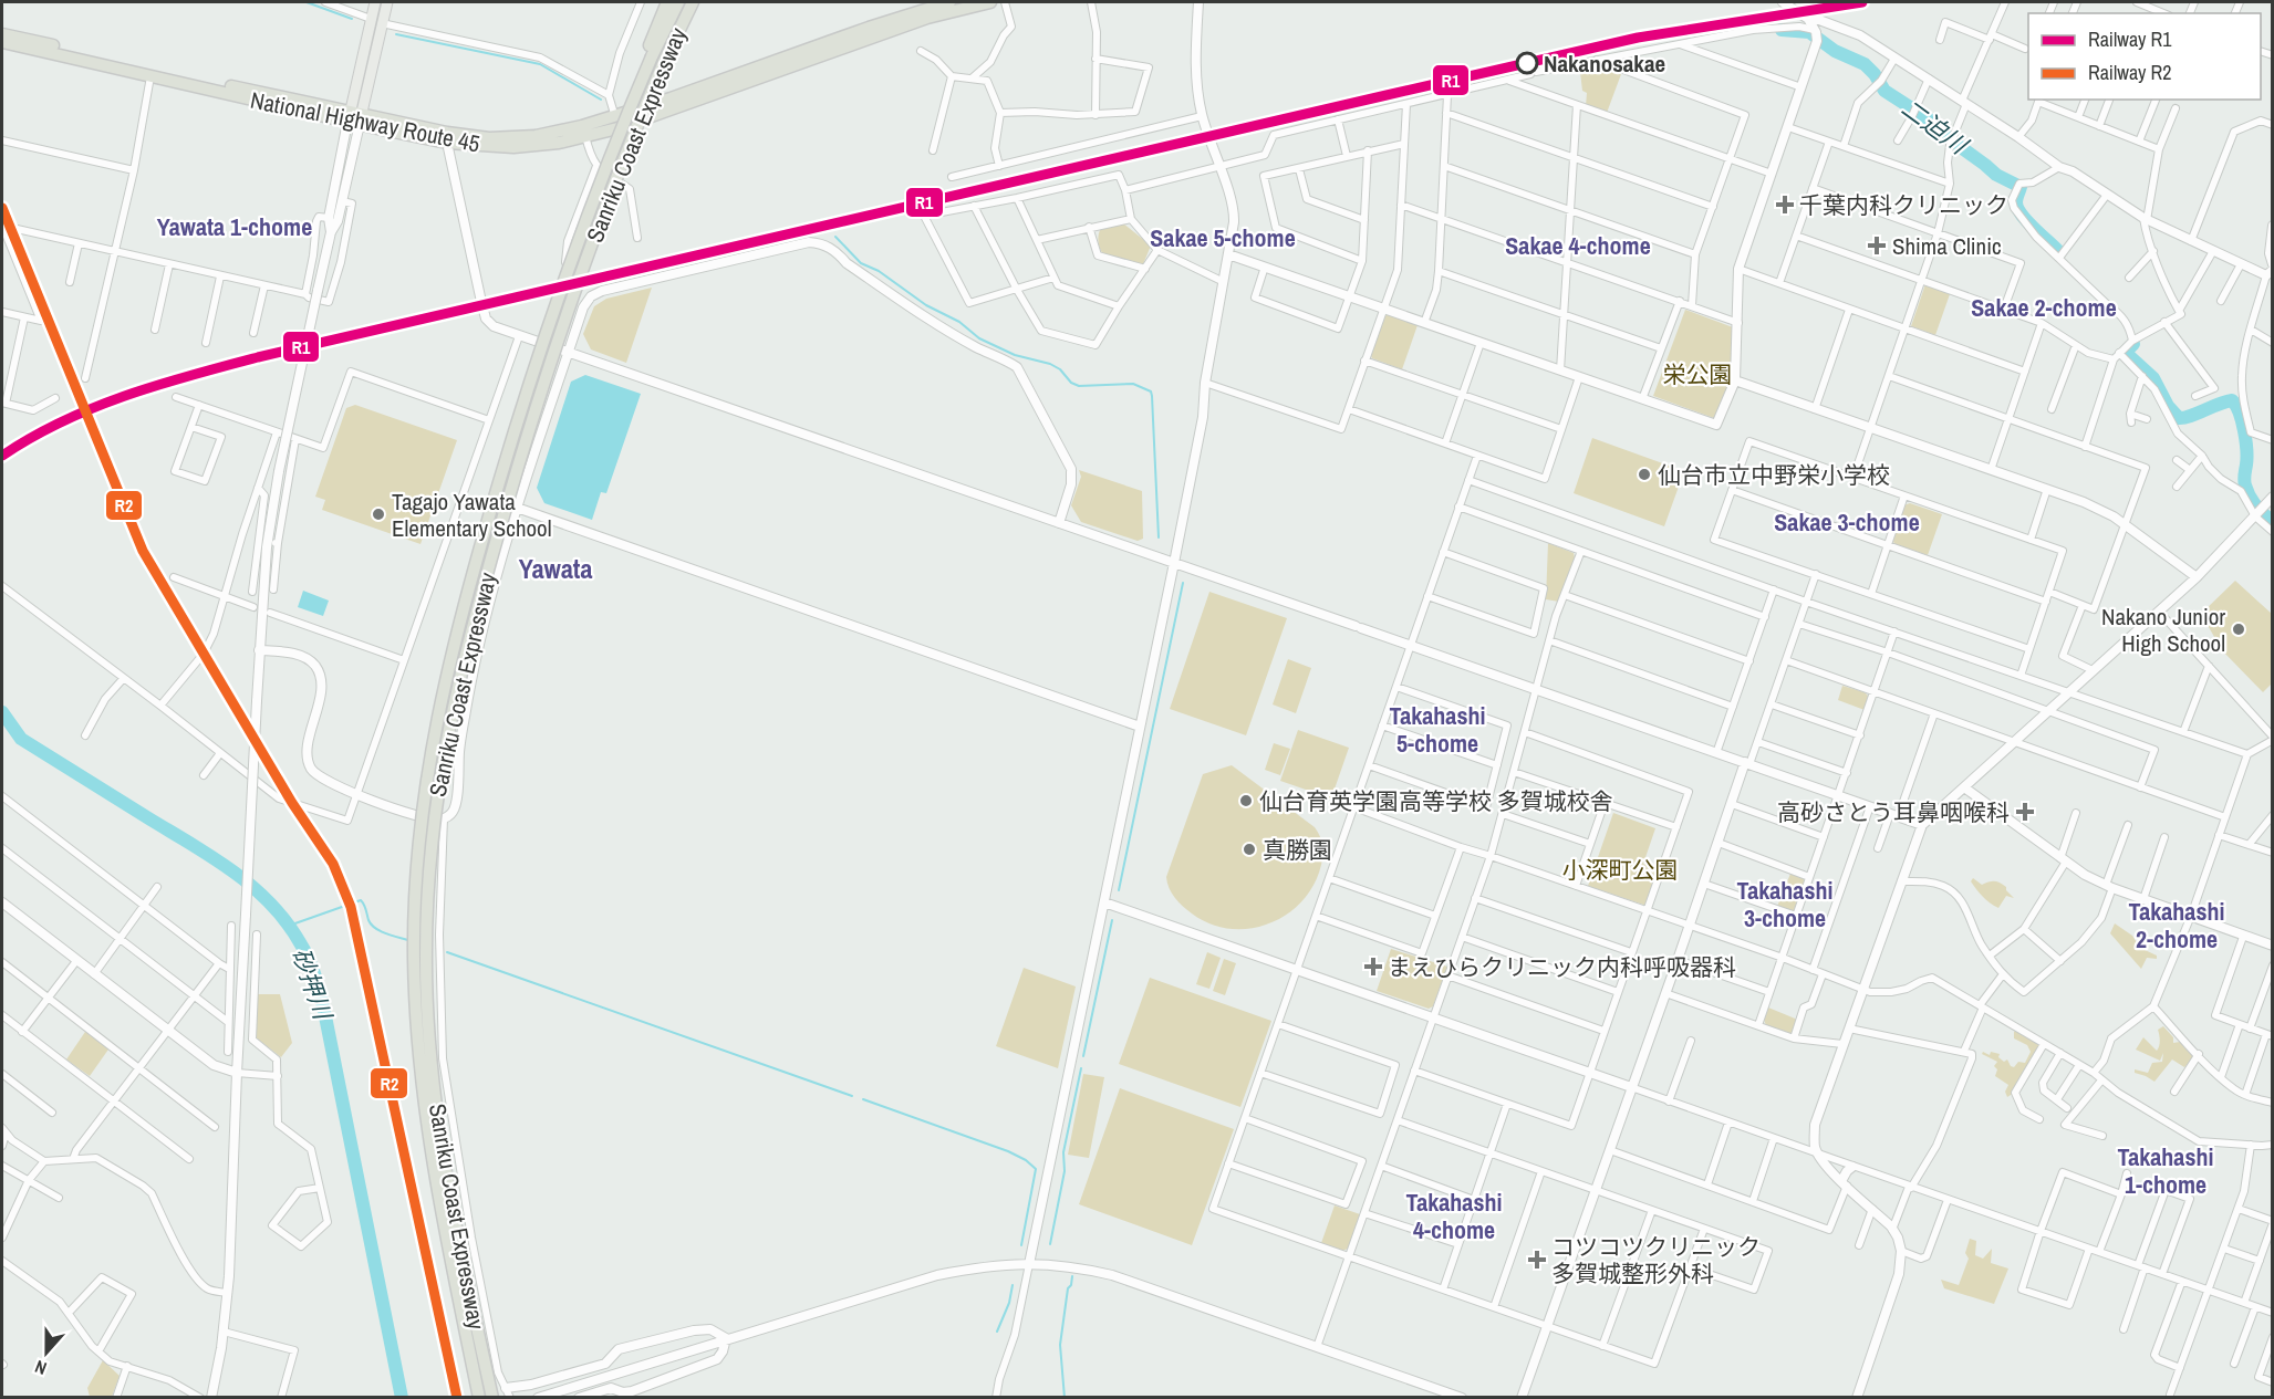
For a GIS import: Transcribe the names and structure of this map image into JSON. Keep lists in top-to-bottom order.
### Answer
{
  "streets": {
    "highway": ["National Highway Route 45", "Sanriku Coast Expressway"]
  },
  "districts": [
    "Yawata 1-chome",
    "Sakae 5-chome",
    "Sakae 4-chome",
    "Sakae 2-chome",
    "Sakae 3-chome",
    "Yawata",
    "Takahashi 5-chome",
    "Takahashi 3-chome",
    "Takahashi 2-chome",
    "Takahashi 1-chome",
    "Takahashi 4-chome"
  ],
  "water": ["二迫川", "砂押川"],
  "parks": ["栄公園", "小深町公園"],
  "places": {
    "other": [
      "Nakanosakae",
      "仙台市立中野栄小学校",
      "Tagajo Yawata Elementary School",
      "Nakano Junior High School",
      "仙台育英学園高等学校 多賀城校舎",
      "真勝園"
    ],
    "health": [
      "千葉内科クリニック",
      "Shima Clinic",
      "高砂さとう耳鼻咽喉科",
      "まえひらクリニック内科呼吸器科",
      "コツコツクリニック 多賀城整形外科"
    ]
  },
  "lines": ["rail line R1", "rail line R2"],
  "legend": ["Railway R1", "Railway R2"],
  "north": "bottom"
}
